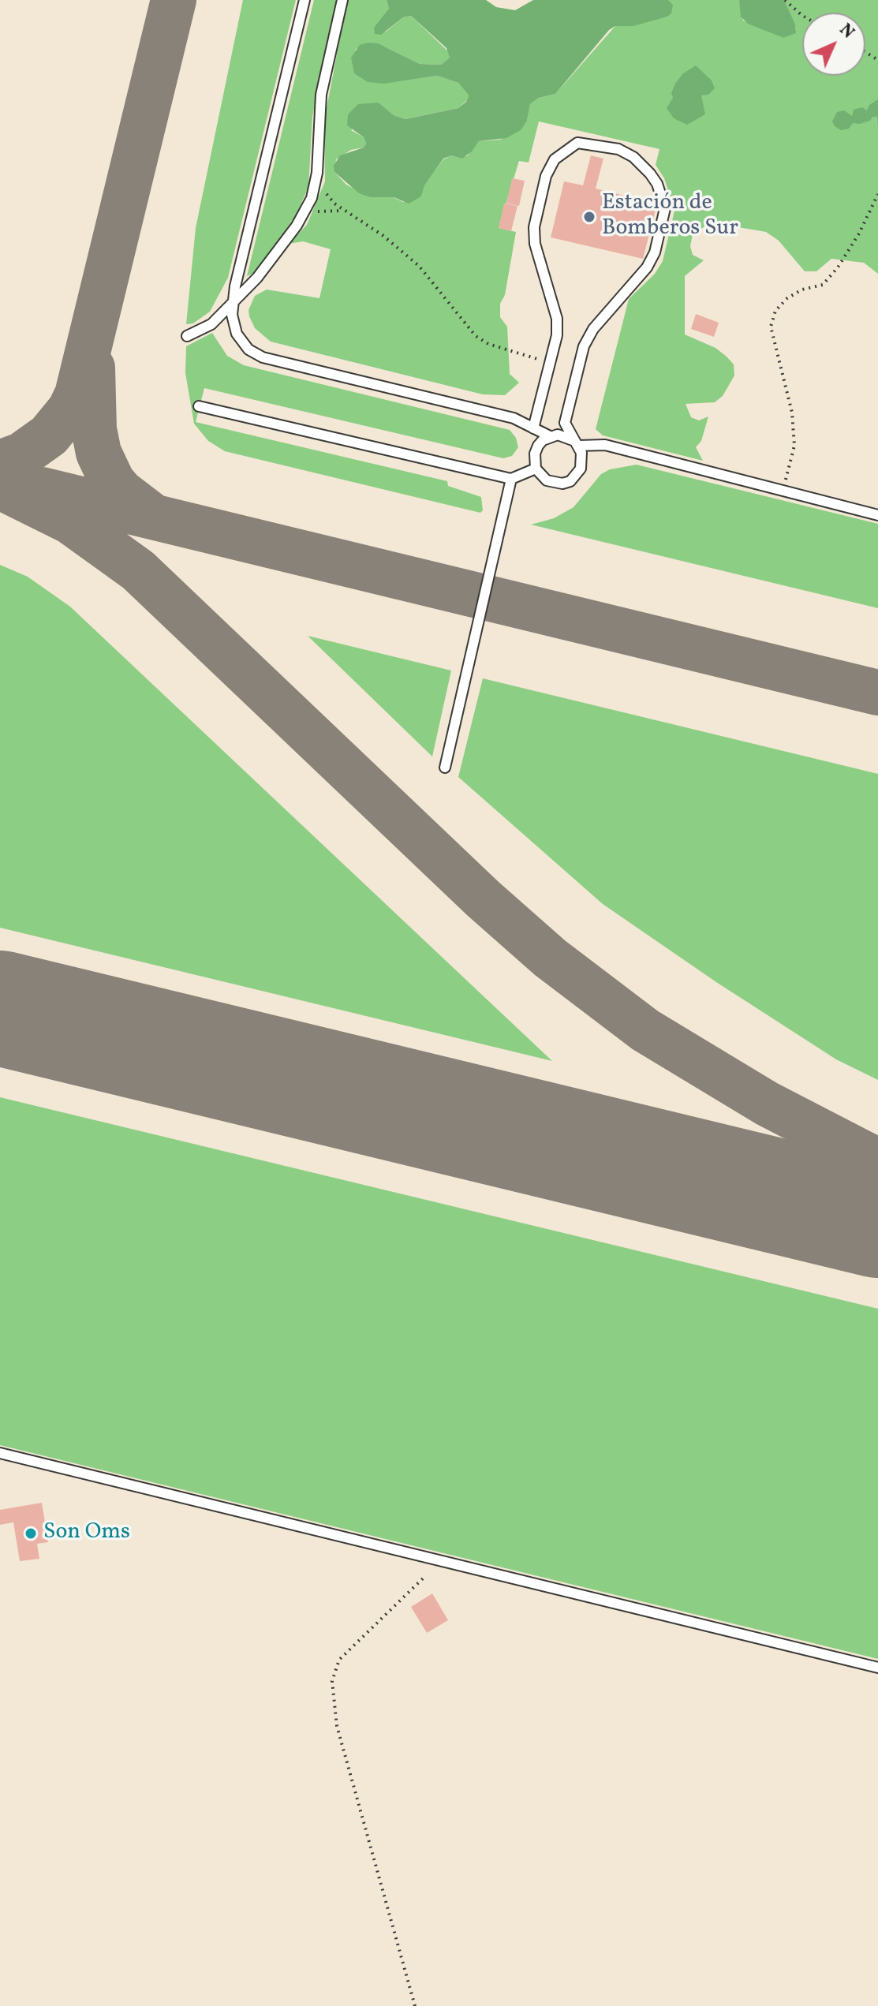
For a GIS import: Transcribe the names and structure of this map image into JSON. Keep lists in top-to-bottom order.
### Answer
{
  "places": ["Estación de Bomberos Sur", "Son Oms"],
  "north": "top right"
}
